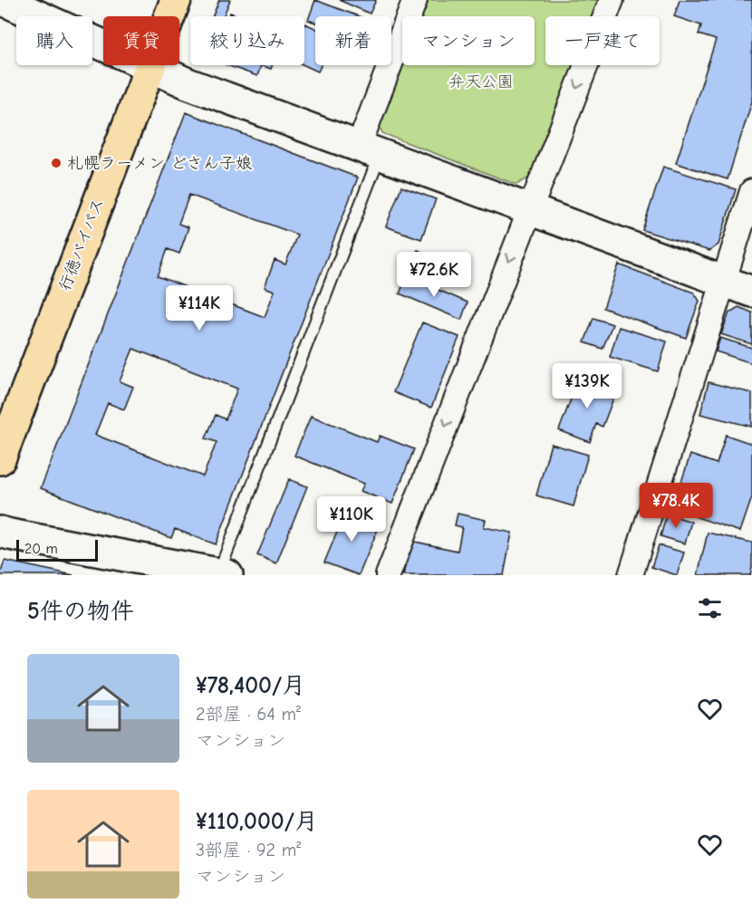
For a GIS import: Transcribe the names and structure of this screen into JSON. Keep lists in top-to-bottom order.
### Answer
{
  "streets": {
    "main road": ["行徳バイパス"]
  },
  "parks": ["弁天公園"],
  "places": ["札幌ラーメン どさん子娘"],
  "scale_bar": "20 m",
  "page": {
    "chip": [
      "購入",
      "賃貸",
      "絞り込み",
      "新着",
      "マンション",
      "一戸建て"
    ],
    "price": [
      "¥72.6K",
      "¥114K",
      "¥139K",
      "¥78.4K",
      "¥110K"
    ],
    "scale": "20 m",
    "heading": "5件の物件",
    "list": [
      {
        "name": "¥78,400/月",
        "note": "2部屋 · 64 m² · マンション"
      },
      {
        "name": "¥110,000/月",
        "note": "3部屋 · 92 m² · マンション"
      }
    ]
  }
}
